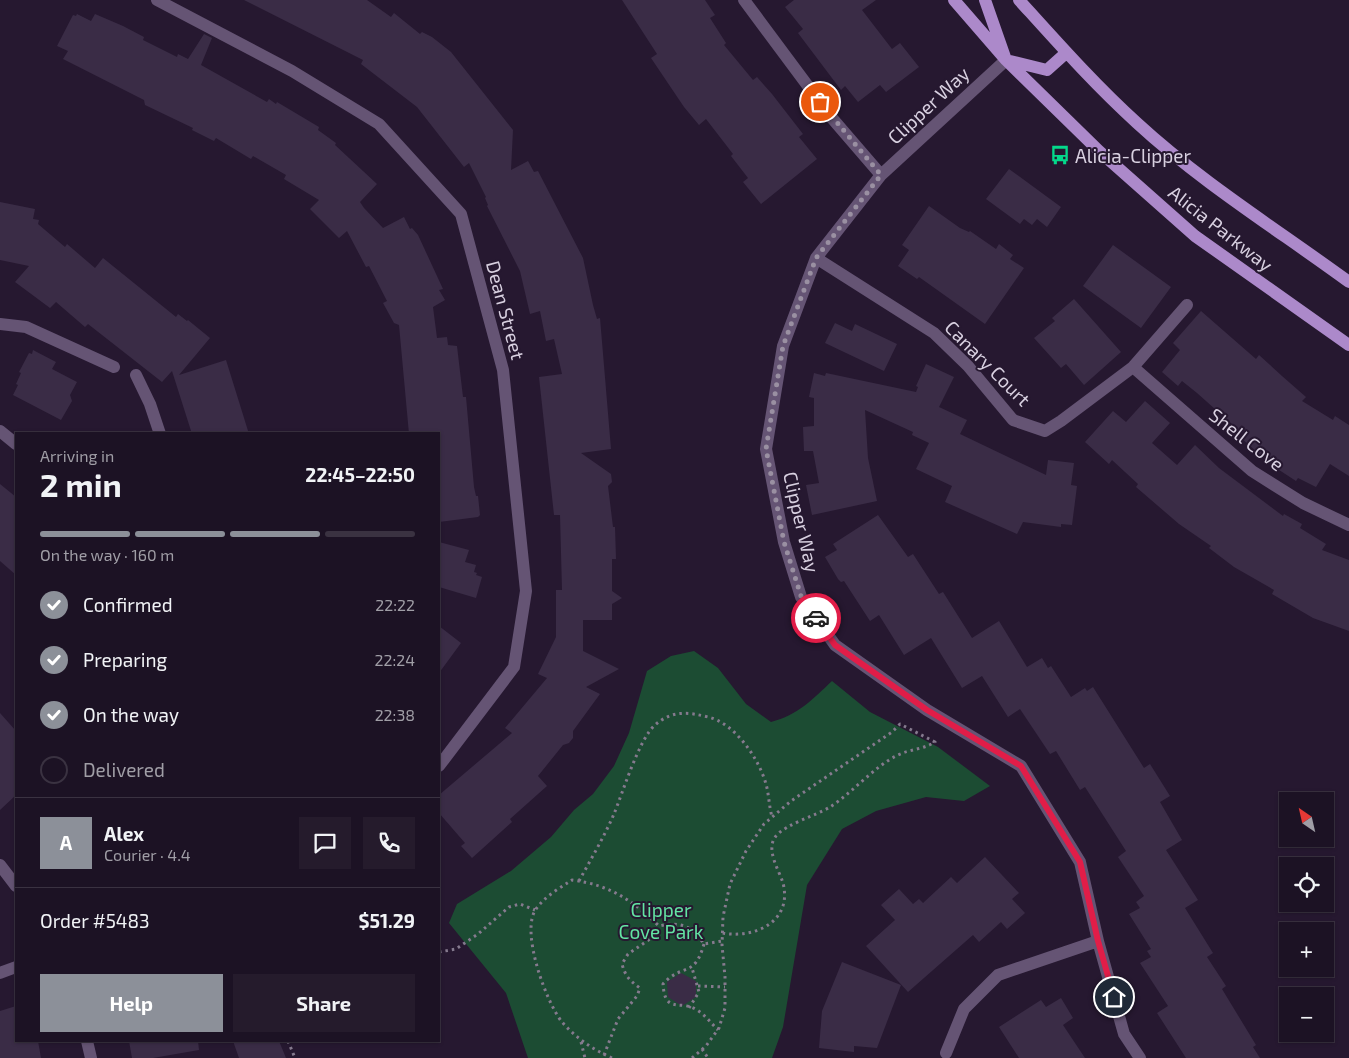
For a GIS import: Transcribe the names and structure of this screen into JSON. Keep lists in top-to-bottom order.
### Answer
{
  "streets": {
    "main road": ["Alicia Parkway"],
    "street": [
      "Clipper Way",
      "Dean Street",
      "Canary Court",
      "Shell Cove"
    ]
  },
  "crossings": [
    ["Clipper Way", "Alicia Parkway"],
    ["Clipper Way", "Canary Court"],
    ["Canary Court", "Shell Cove"]
  ],
  "parks": ["Clipper Cove Park"],
  "places": {
    "bus stop": ["Alicia-Clipper"]
  },
  "north": "top left",
  "page": {
    "heading": ["2 min", "Arriving in", "22:45–22:50"],
    "panel": [
      "Alex",
      "Courier · 4.4",
      "Order #5483",
      "$51.29"
    ],
    "bar": "On the way · 160 m",
    "list": [
      ["Confirmed", "22:22"],
      ["Preparing", "22:24"],
      ["On the way", "22:38"],
      "Delivered"
    ],
    "map_buttons": ["+", "−"],
    "round": "A",
    "buttons": ["Help", "Share"]
  }
}
